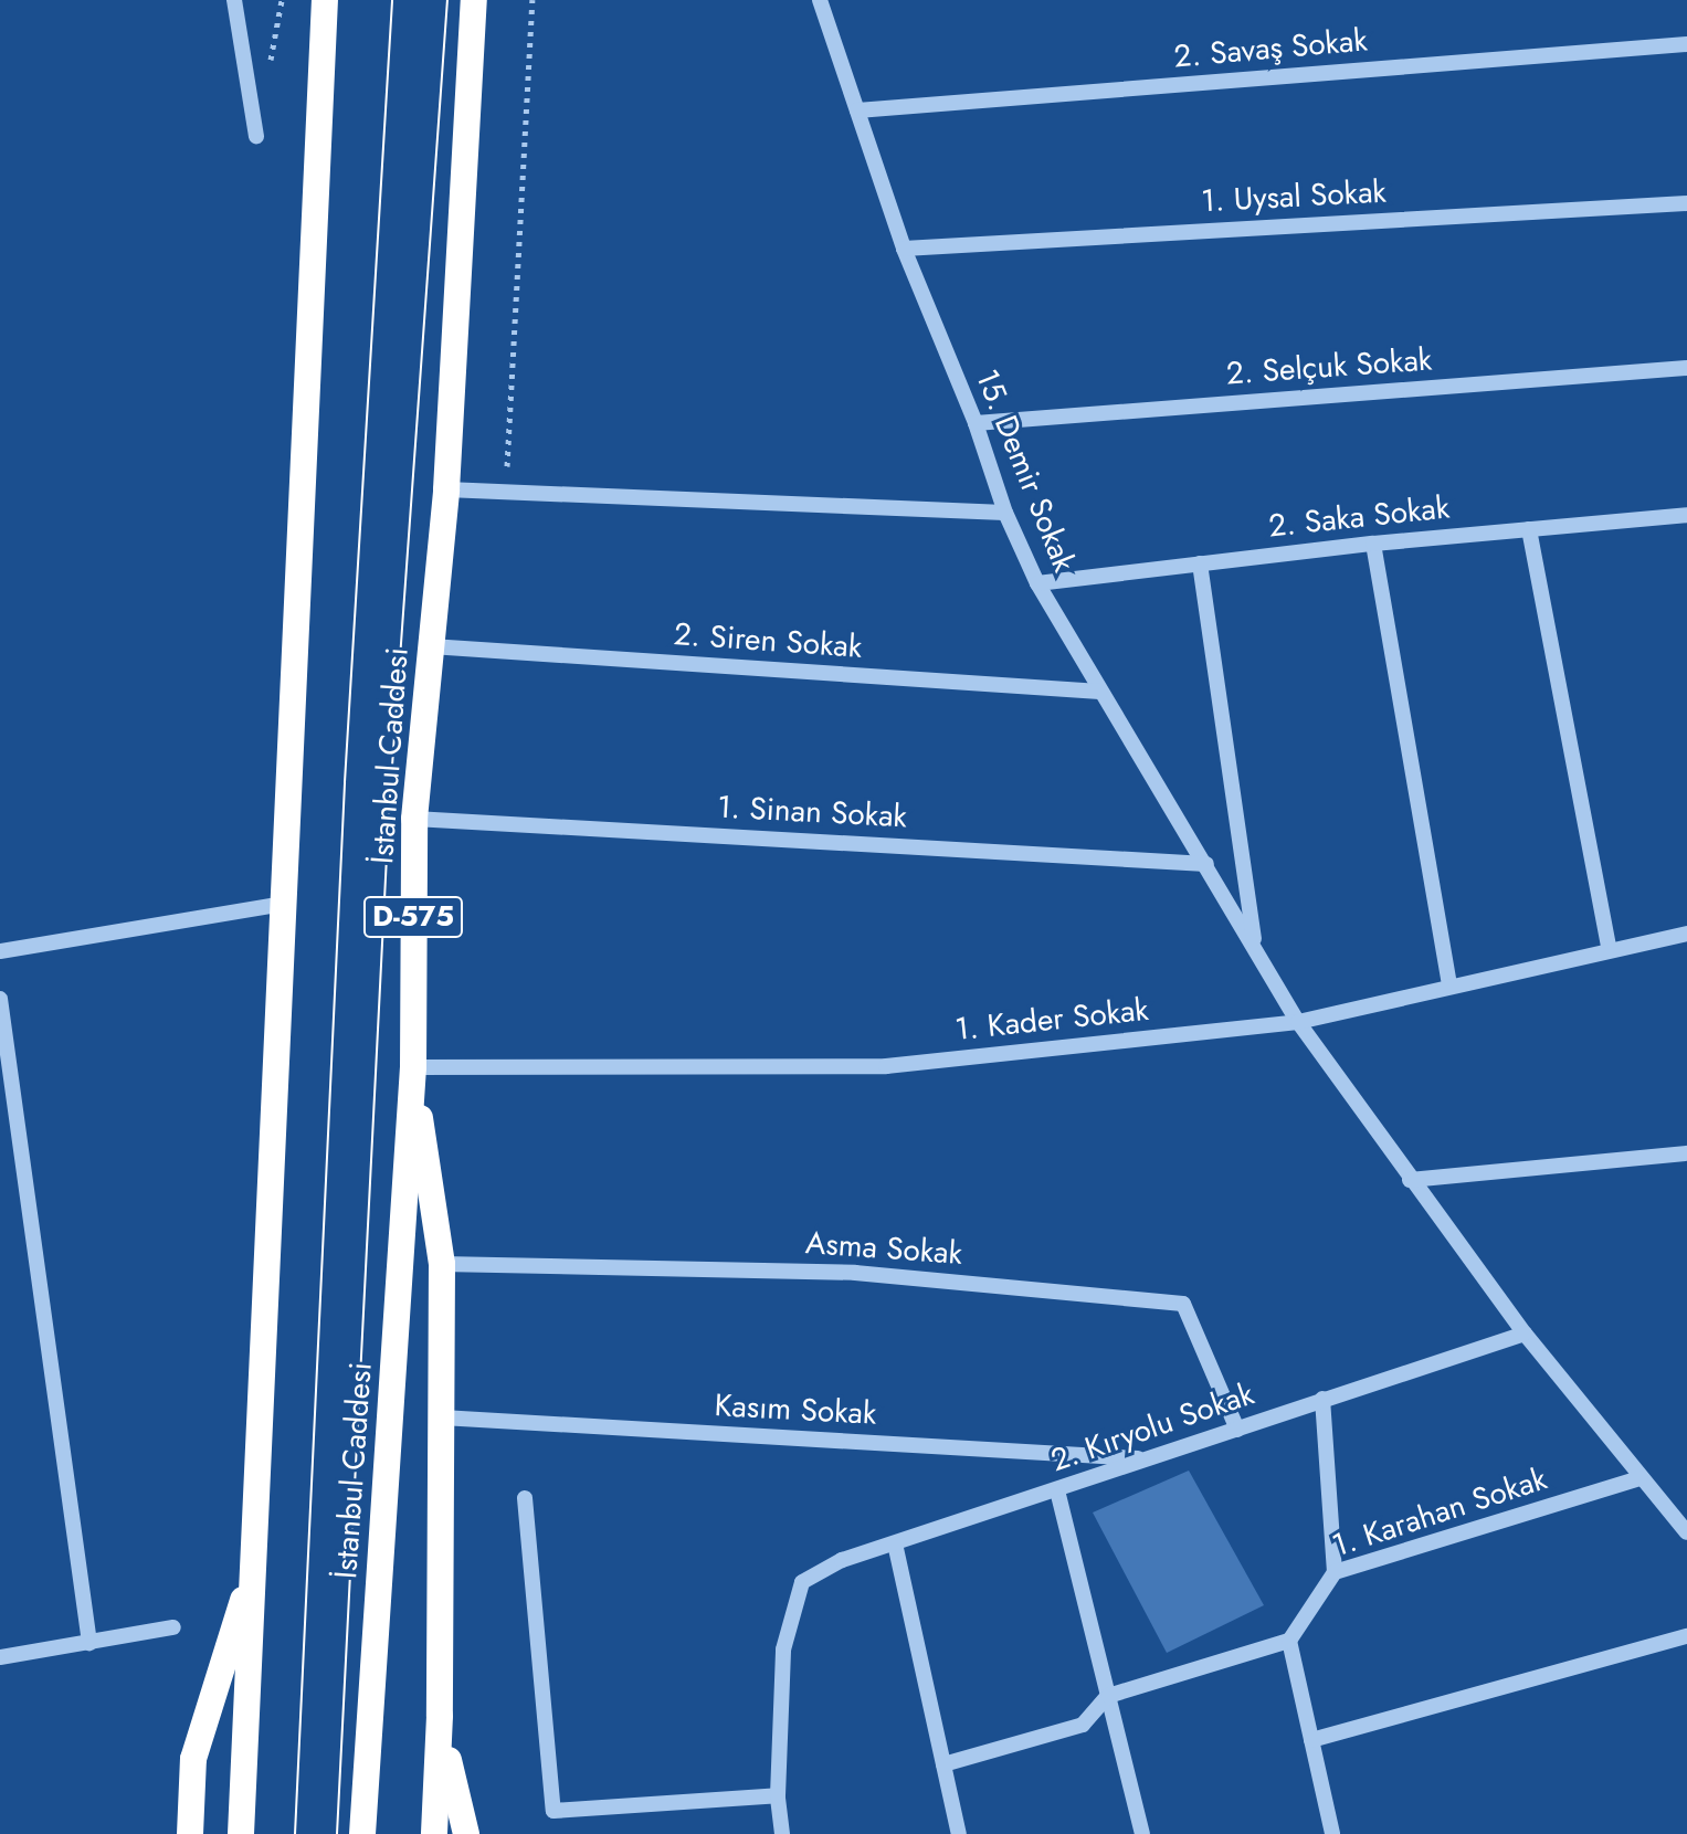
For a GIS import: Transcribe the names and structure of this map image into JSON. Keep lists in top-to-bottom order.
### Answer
{
  "streets": {
    "highway": ["İstanbul Caddesi", "D-575"],
    "street": [
      "2. Savaş Sokak",
      "1. Uysal Sokak",
      "2. Selçuk Sokak",
      "15. Demir Sokak",
      "2. Saka Sokak",
      "2. Siren Sokak",
      "1. Sinan Sokak",
      "1. Kader Sokak",
      "Asma Sokak",
      "Kasım Sokak",
      "2. Kıryolu Sokak",
      "1. Karahan Sokak"
    ]
  },
  "crossings": [
    ["2. Savaş Sokak", "15. Demir Sokak"],
    ["1. Uysal Sokak", "15. Demir Sokak"],
    ["2. Selçuk Sokak", "15. Demir Sokak"],
    ["15. Demir Sokak", "2. Saka Sokak"],
    ["15. Demir Sokak", "2. Siren Sokak"],
    ["15. Demir Sokak", "1. Sinan Sokak"],
    ["15. Demir Sokak", "1. Kader Sokak"],
    ["15. Demir Sokak", "2. Kıryolu Sokak"],
    ["15. Demir Sokak", "1. Karahan Sokak"],
    ["2. Siren Sokak", "İstanbul Caddesi"],
    ["İstanbul Caddesi", "1. Sinan Sokak"],
    ["İstanbul Caddesi", "1. Kader Sokak"],
    ["Asma Sokak", "2. Kıryolu Sokak"],
    ["Kasım Sokak", "2. Kıryolu Sokak"]
  ]
}
